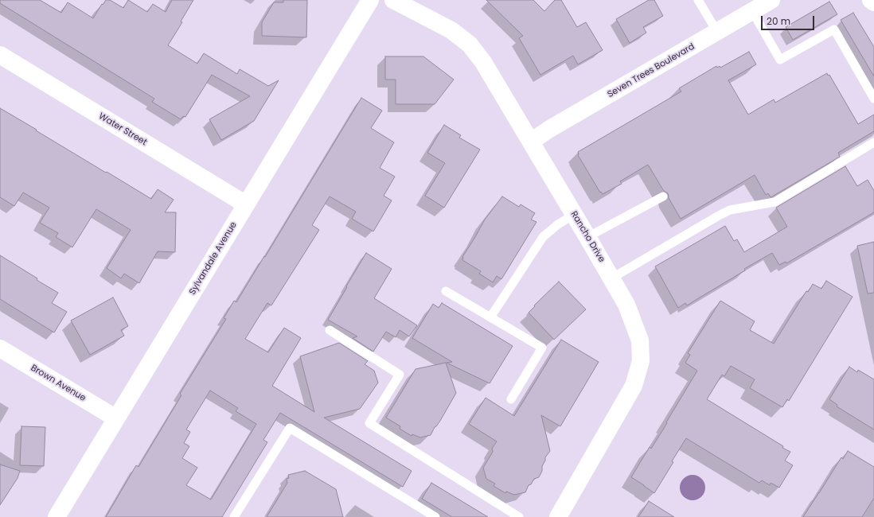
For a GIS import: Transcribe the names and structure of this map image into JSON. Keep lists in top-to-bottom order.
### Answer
{
  "streets": {
    "main road": [
      "Seven Trees Boulevard",
      "Water Street",
      "Rancho Drive",
      "Sylvandale Avenue",
      "Brown Avenue"
    ]
  },
  "crossings": [
    ["Seven Trees Boulevard", "Rancho Drive"],
    ["Water Street", "Sylvandale Avenue"],
    ["Sylvandale Avenue", "Brown Avenue"]
  ],
  "scale_bar": "20 m"
}
